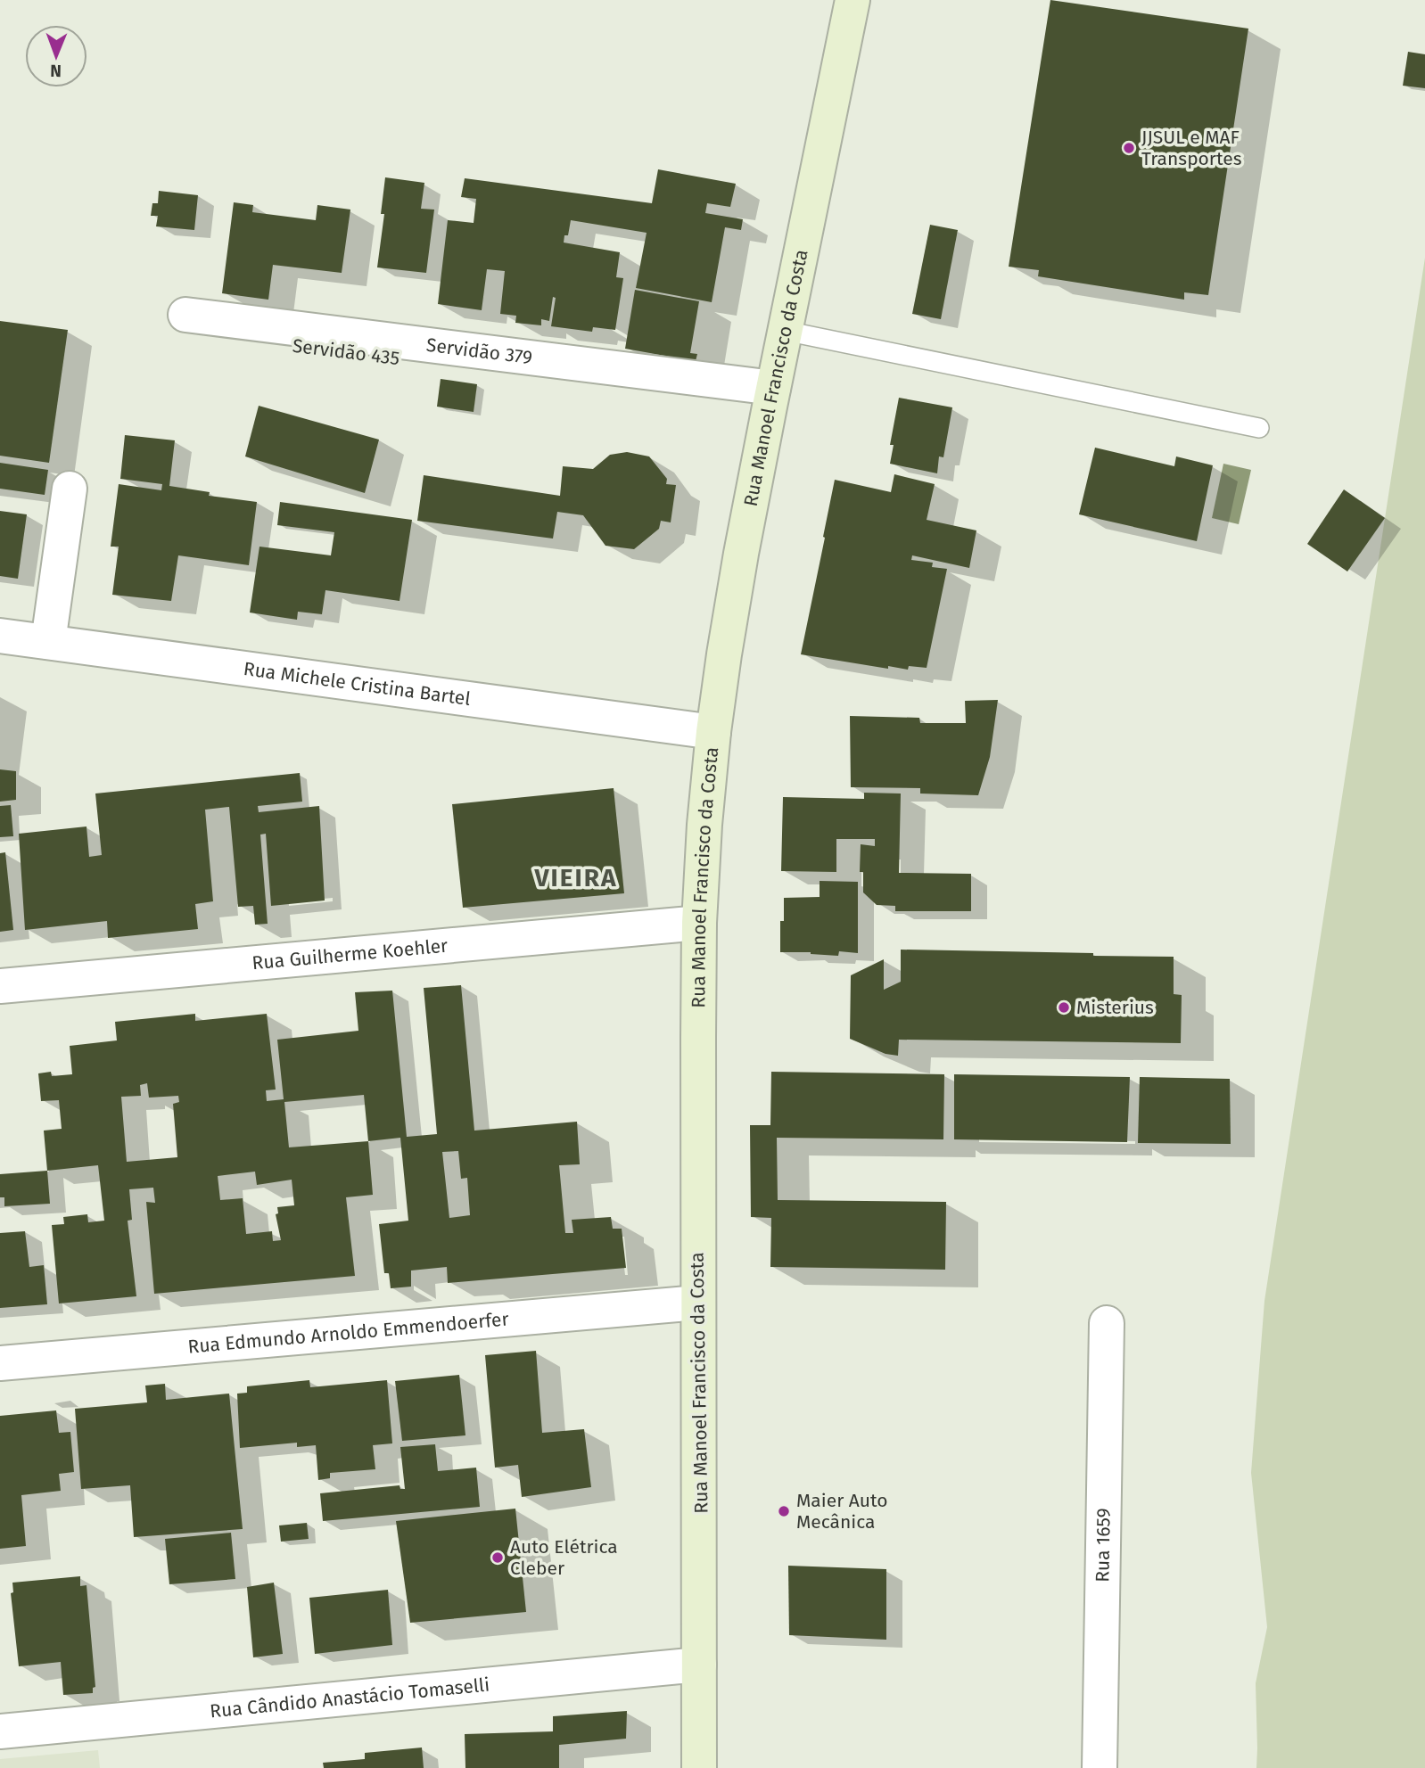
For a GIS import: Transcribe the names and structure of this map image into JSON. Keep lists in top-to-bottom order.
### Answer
{
  "streets": {
    "main road": ["Rua Manoel Francisco da Costa"],
    "street": [
      "Servidão 379",
      "Rua Michele Cristina Bartel",
      "Rua Guilherme Koehler",
      "Rua Edmundo Arnoldo Emmendoerfer",
      "Rua 1659",
      "Rua Cândido Anastácio Tomaselli"
    ]
  },
  "crossings": [
    ["Servidão 379", "Rua Manoel Francisco da Costa"],
    ["Rua Manoel Francisco da Costa", "Rua Michele Cristina Bartel"],
    ["Rua Manoel Francisco da Costa", "Rua Guilherme Koehler"],
    ["Rua Manoel Francisco da Costa", "Rua Edmundo Arnoldo Emmendoerfer"],
    ["Rua Manoel Francisco da Costa", "Rua Cândido Anastácio Tomaselli"]
  ],
  "districts": ["VIEIRA"],
  "places": [
    "JJSUL e MAF Transportes",
    "Misterius",
    "Maier Auto Mecânica",
    "Auto Elétrica Cleber"
  ],
  "north": "bottom"
}
